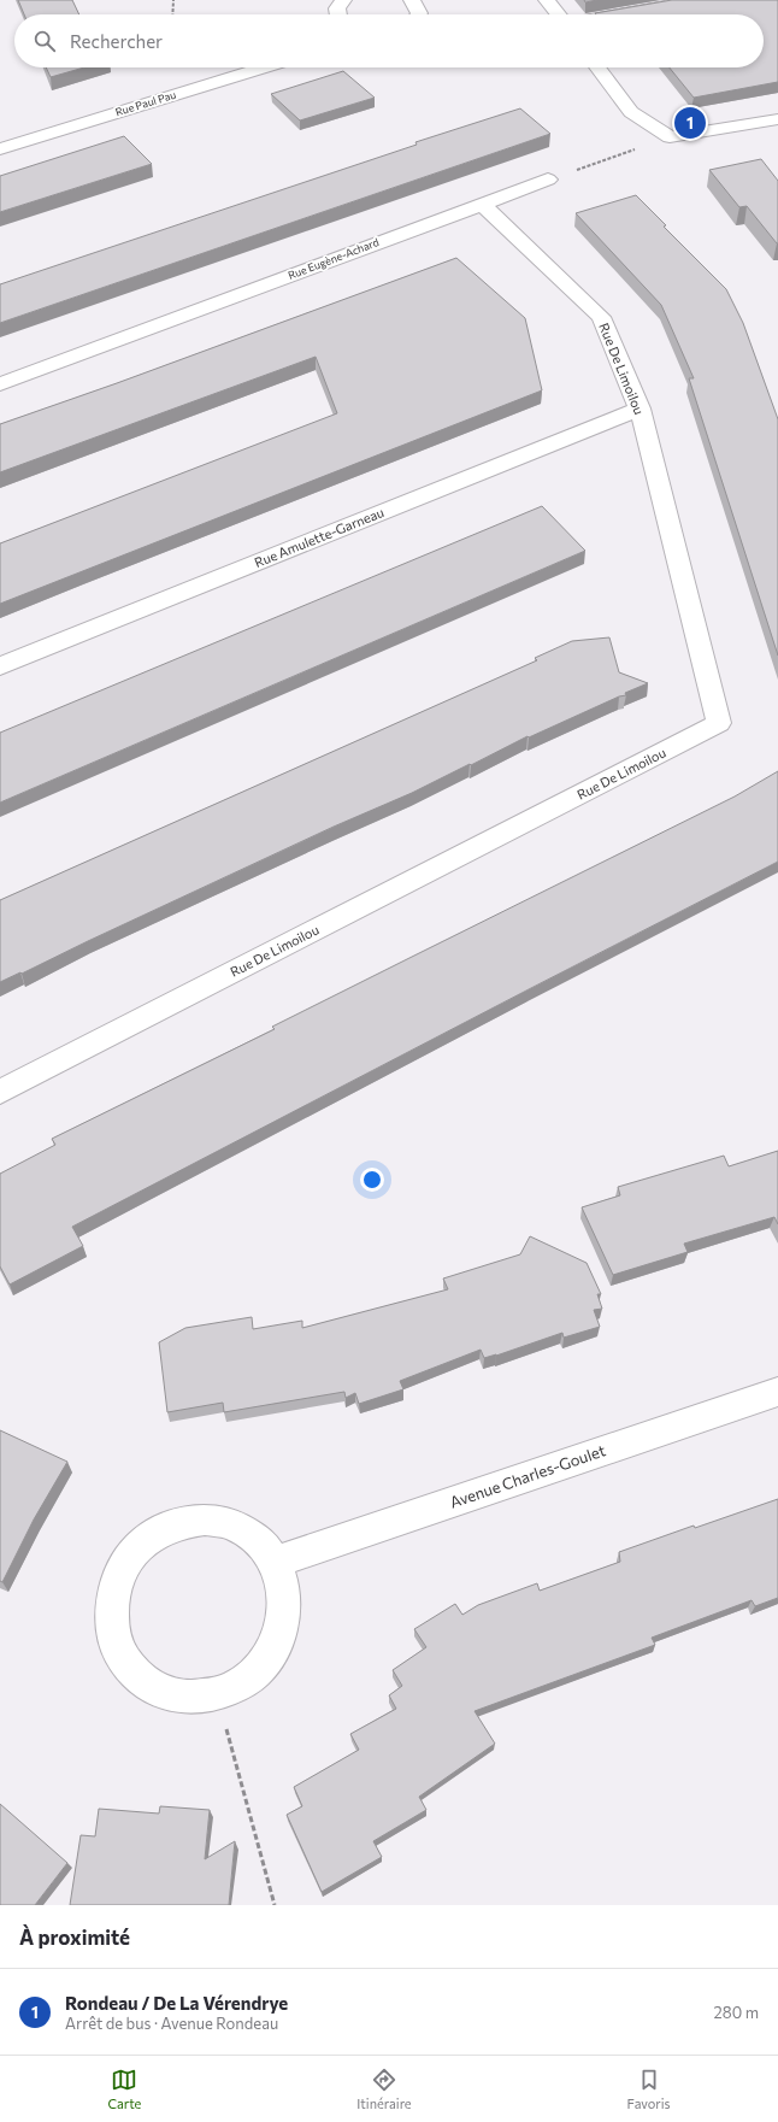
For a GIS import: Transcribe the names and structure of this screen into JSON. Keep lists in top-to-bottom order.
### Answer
{
  "streets": {
    "street": [
      "Rue Paul Pau",
      "Rue Eugène-Achard",
      "Rue De Limoilou",
      "Rue Amulette-Garneau",
      "Avenue Charles-Goulet"
    ]
  },
  "crossings": [
    ["Rue Eugène-Achard", "Rue De Limoilou"],
    ["Rue De Limoilou", "Rue Amulette-Garneau"]
  ],
  "page": {
    "search": "Rechercher",
    "pins": "1",
    "heading": "À proximité",
    "list": [
      {
        "mark": "1",
        "name": "Rondeau / De La Vérendrye",
        "note": "Arrêt de bus · Avenue Rondeau",
        "value": "280 m"
      }
    ],
    "nav": ["Carte", "Itinéraire", "Favoris"]
  }
}
